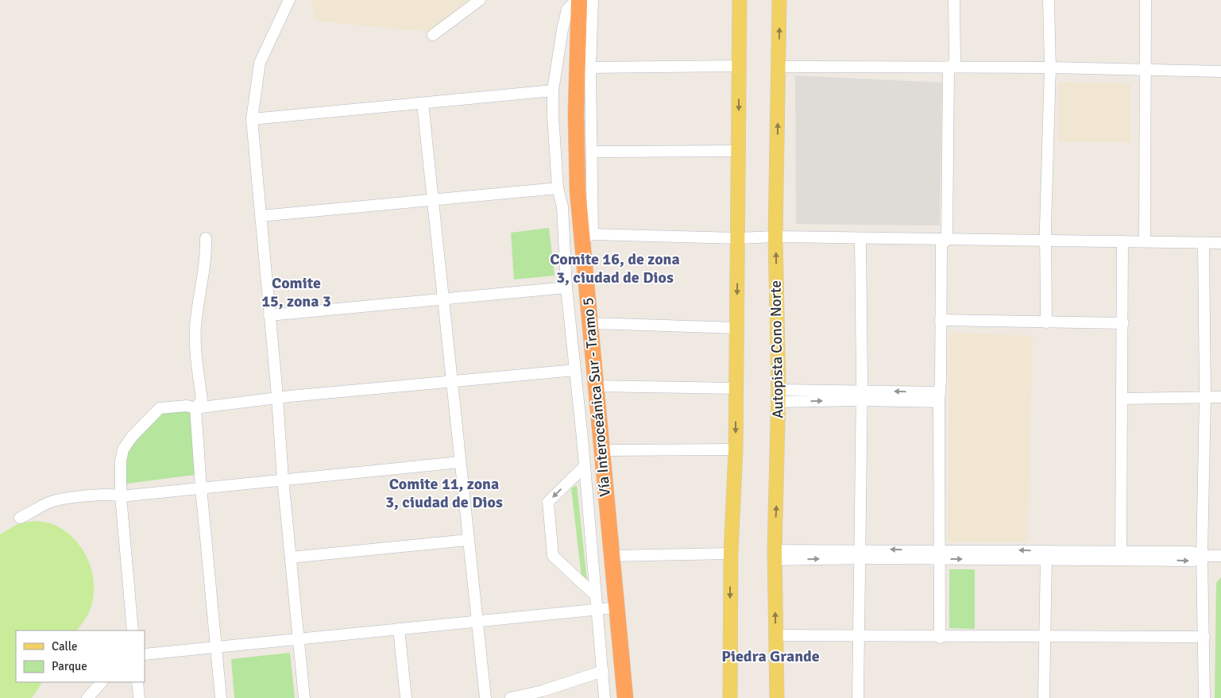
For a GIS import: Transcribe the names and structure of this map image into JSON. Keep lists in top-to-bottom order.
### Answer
{
  "streets": {
    "highway": ["Vía Interoceánica Sur - Tramo 5"],
    "main road": ["Autopista Cono Norte"]
  },
  "districts": [
    "Comite 16, de zona 3, ciudad de Dios",
    "Comite 15, zona 3",
    "Comite 11, zona 3, ciudad de Dios",
    "Piedra Grande"
  ],
  "legend": ["Calle", "Parque"]
}
